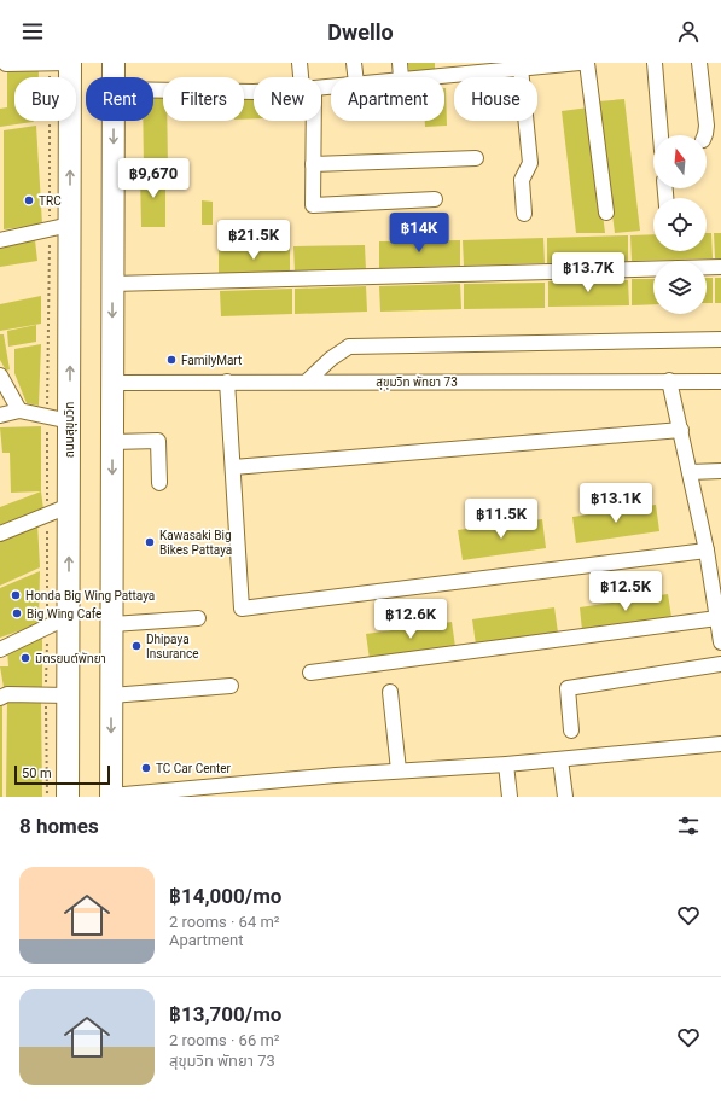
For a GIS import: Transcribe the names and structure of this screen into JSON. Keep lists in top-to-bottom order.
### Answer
{
  "streets": {
    "highway": ["ถนนสุขุมวิท"],
    "street": ["สุขุมวิท พัทยา 73"]
  },
  "places": [
    "TRC",
    "FamilyMart",
    "Kawasaki Big Bikes Pattaya",
    "Honda Big Wing Pattaya",
    "Big Wing Cafe",
    "Dhipaya Insurance",
    "มิตรยนต์พัทยา",
    "TC Car Center"
  ],
  "scale_bar": "50 m",
  "north": "top",
  "page": {
    "header": "Dwello",
    "chip": [
      "Buy",
      "Rent",
      "Filters",
      "New",
      "Apartment",
      "House"
    ],
    "price": [
      "฿9,670",
      "฿14K",
      "฿21.5K",
      "฿13.7K",
      "฿13.1K",
      "฿11.5K",
      "฿12.5K",
      "฿12.6K"
    ],
    "scale": "50 m",
    "heading": "8 homes",
    "list": [
      {
        "name": "฿14,000/mo",
        "note": "2 rooms · 64 m² · Apartment"
      },
      {
        "name": "฿13,700/mo",
        "note": "2 rooms · 66 m² · สุขุมวิท พัทยา 73"
      }
    ]
  }
}
